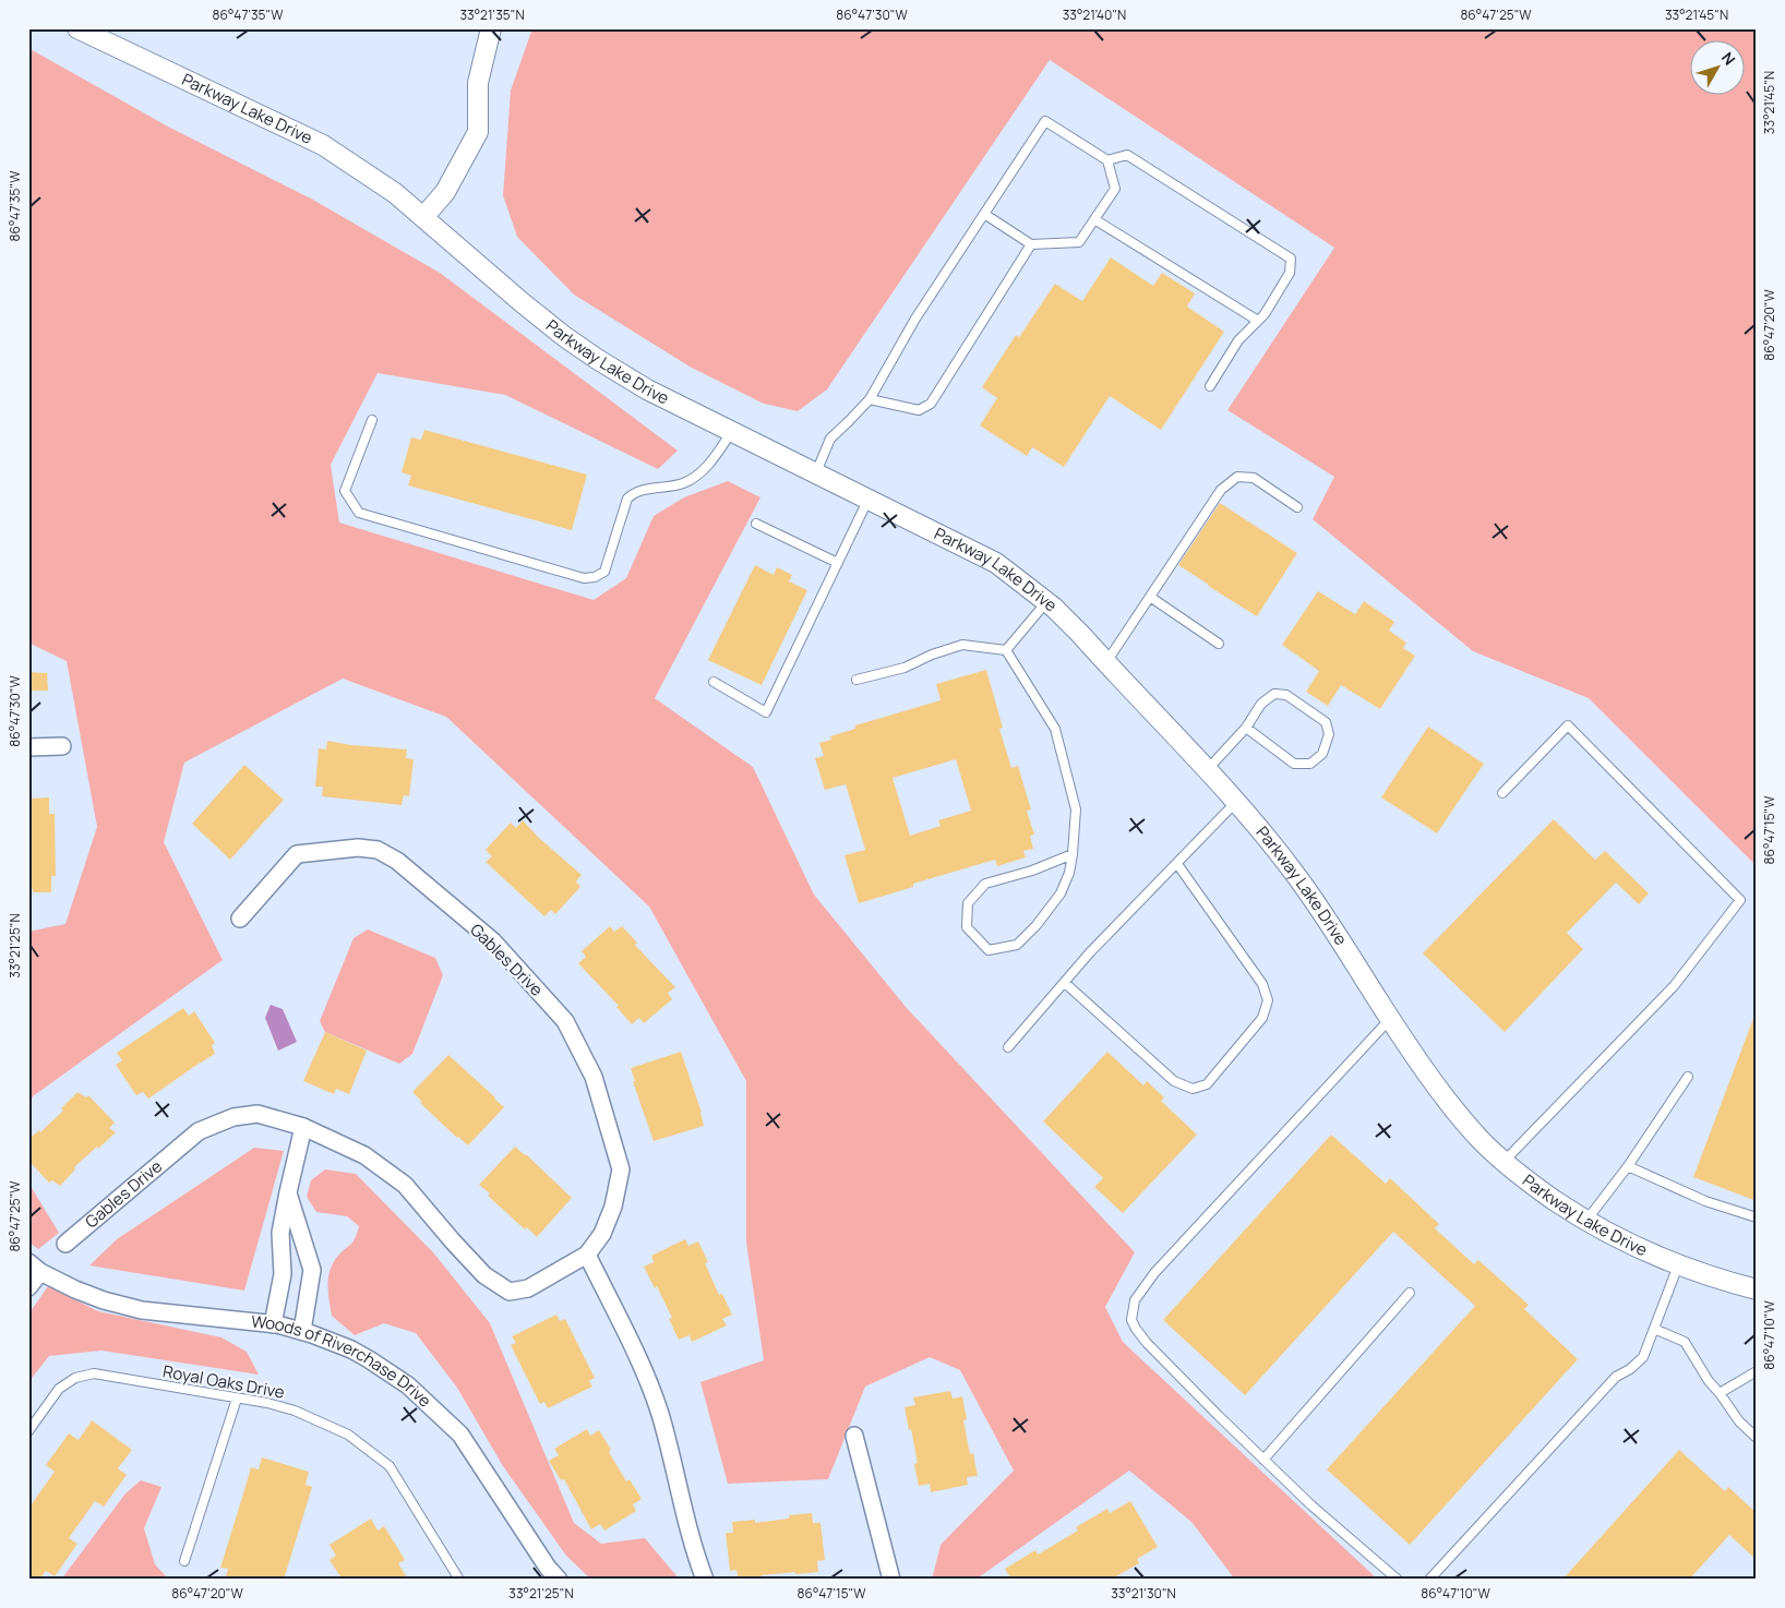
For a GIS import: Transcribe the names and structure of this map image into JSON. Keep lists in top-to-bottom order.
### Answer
{
  "streets": {
    "street": ["Parkway Lake Drive", "Gables Drive", "Woods of Riverchase Drive"],
    "lane": ["Royal Oaks Drive"]
  },
  "north": "top right",
  "coordinates": [
    "86°47'35\"W",
    "33°21'35\"N",
    "86°47'30\"W",
    "33°21'40\"N",
    "86°47'25\"W",
    "33°21'45\"N",
    "86°47'20\"W",
    "86°47'15\"W",
    "33°21'25\"N",
    "86°47'10\"W",
    "33°21'30\"N"
  ]
}
